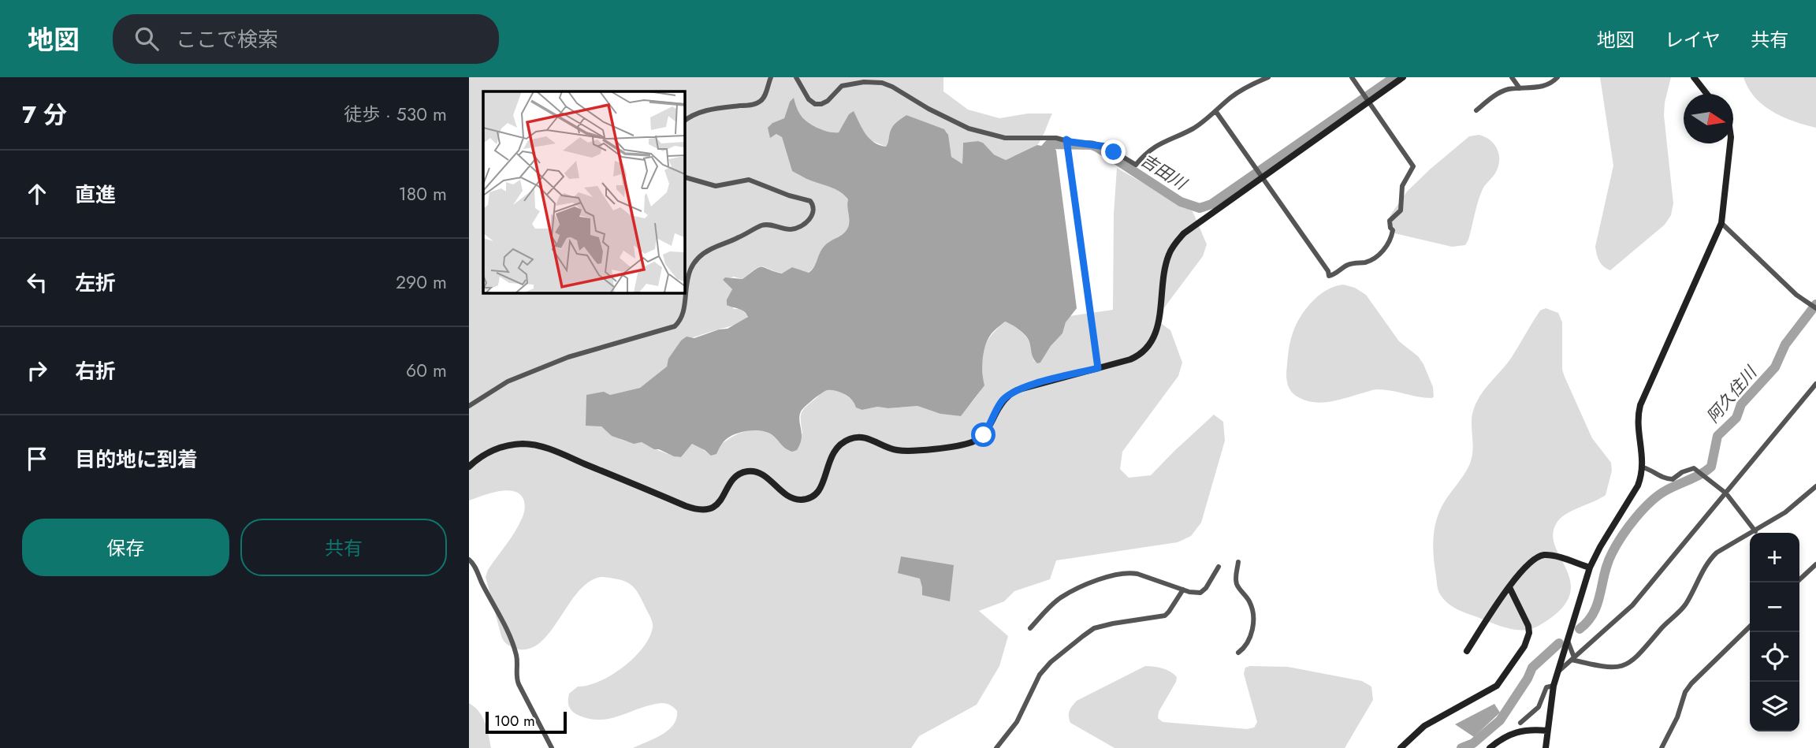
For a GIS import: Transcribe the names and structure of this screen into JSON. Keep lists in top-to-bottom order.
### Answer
{
  "water": ["吉田川", "阿久住川"],
  "scale_bar": "100 m",
  "north": "right",
  "page": {
    "header": "地図",
    "search": "ここで検索",
    "nav": ["地図", "レイヤ", "共有"],
    "heading": ["7 分", "徒歩 · 530 m"],
    "list": [
      ["直進", "180 m"],
      ["左折", "290 m"],
      ["右折", "60 m"],
      "目的地に到着"
    ],
    "buttons": ["保存", "共有"],
    "map_buttons": ["+", "−"],
    "scale": "100 m"
  }
}
